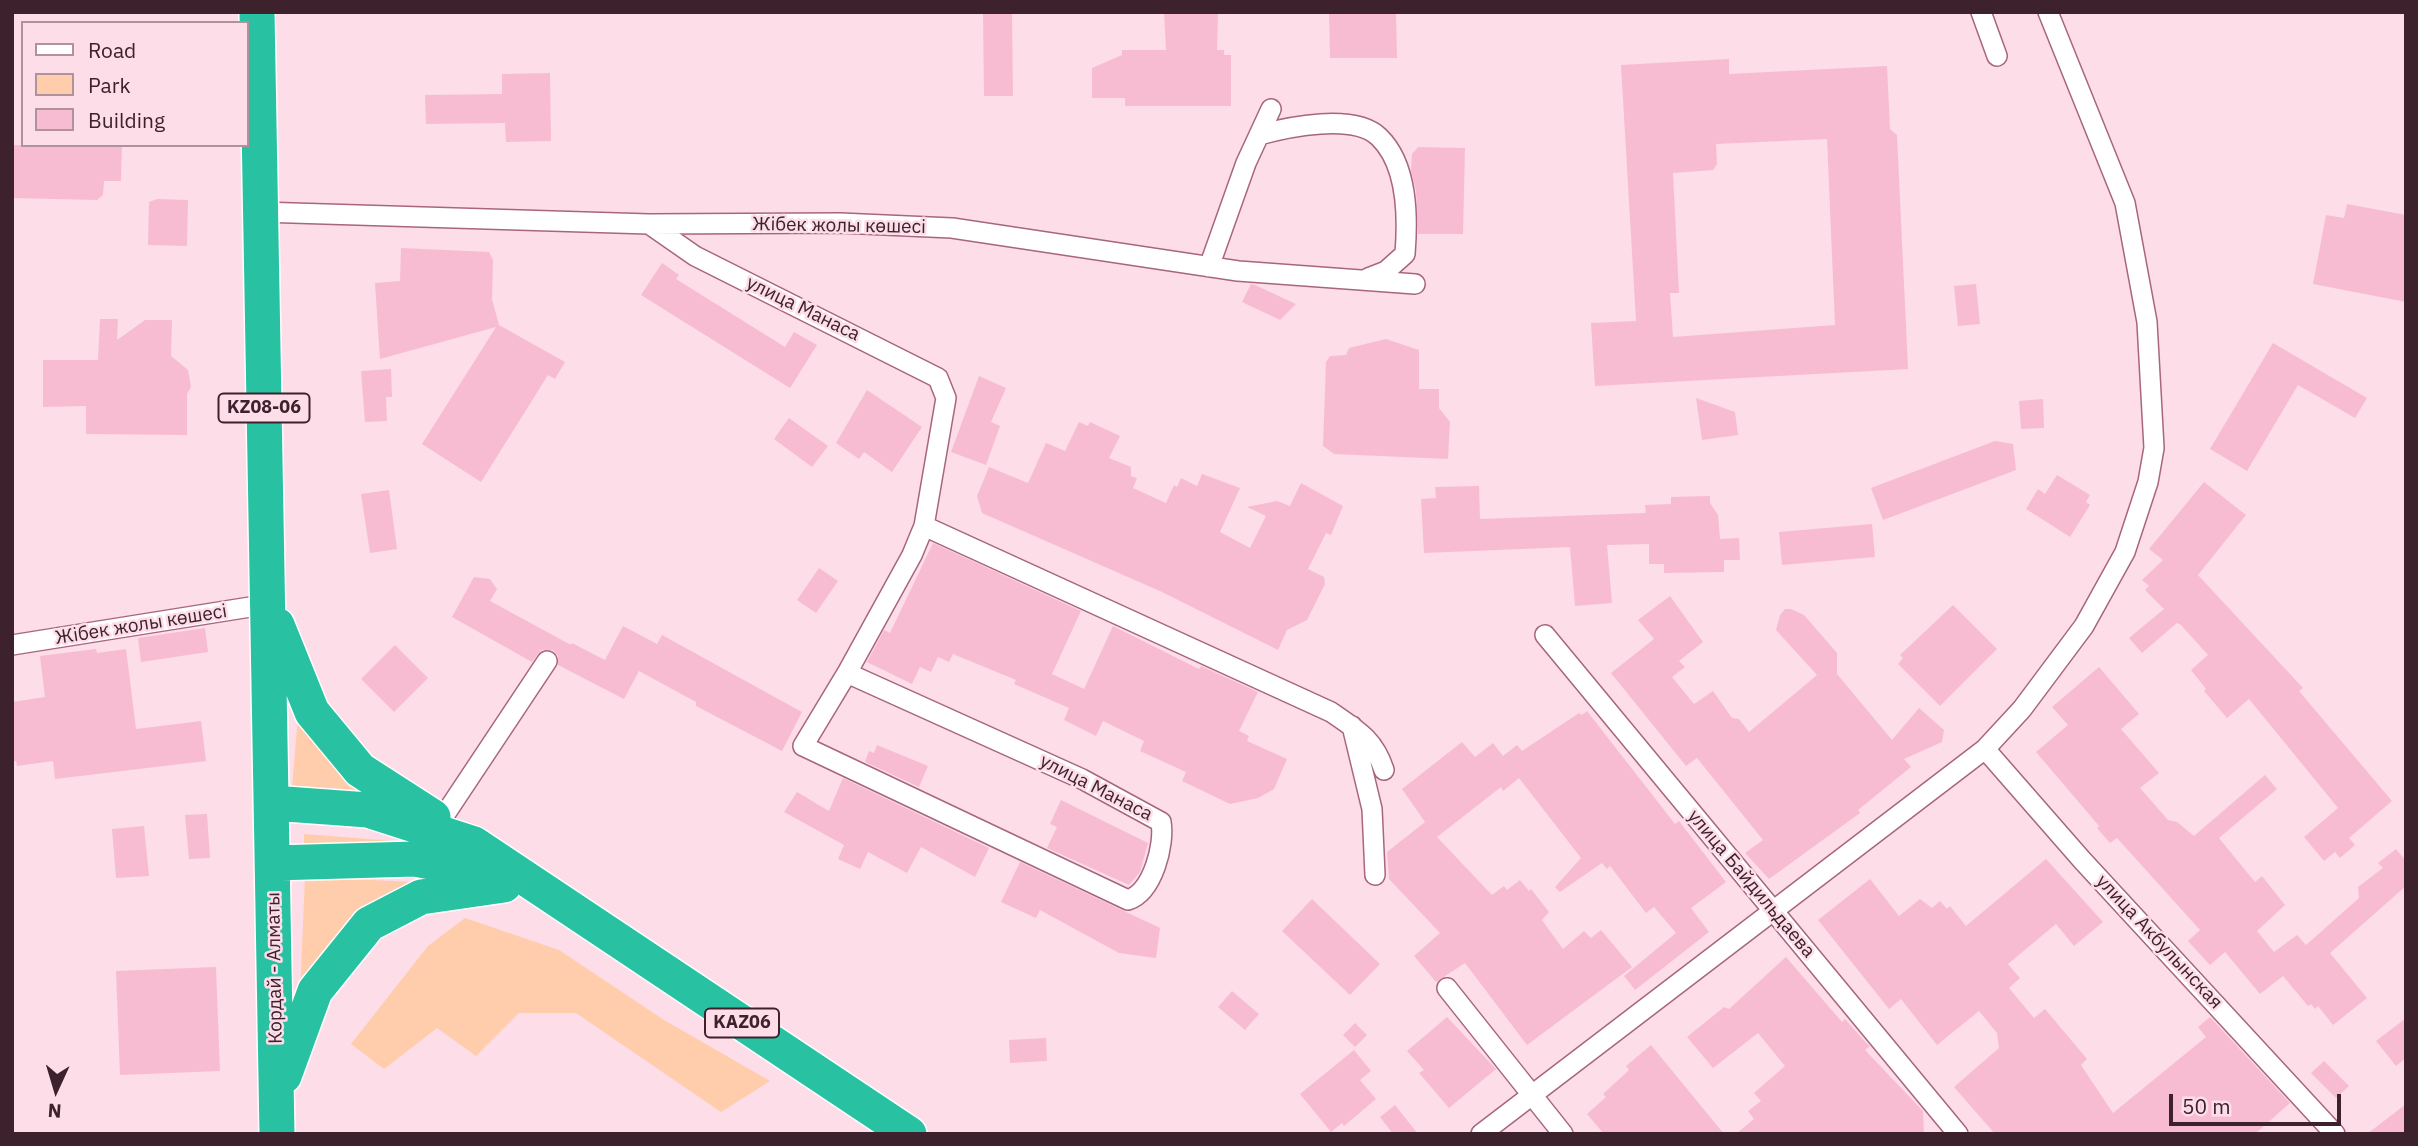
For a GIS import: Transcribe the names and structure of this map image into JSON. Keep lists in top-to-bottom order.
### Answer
{
  "streets": {
    "highway": ["KZ08-06", "Кордай - Алматы", "KAZ06"],
    "street": [
      "Жібек жолы көшесі",
      "улица Манаса",
      "улица Байдильдаева",
      "улица Акбулынская"
    ]
  },
  "crossings": [
    ["Жібек жолы көшесі", "улица Манаса"],
    ["Жібек жолы көшесі", "KZ08-06"],
    ["KZ08-06", "Кордай - Алматы"],
    ["KZ08-06", "KAZ06"],
    ["Кордай - Алматы", "KAZ06"]
  ],
  "legend": ["Road", "Park", "Building"],
  "scale_bar": "50 m",
  "north": "bottom"
}
